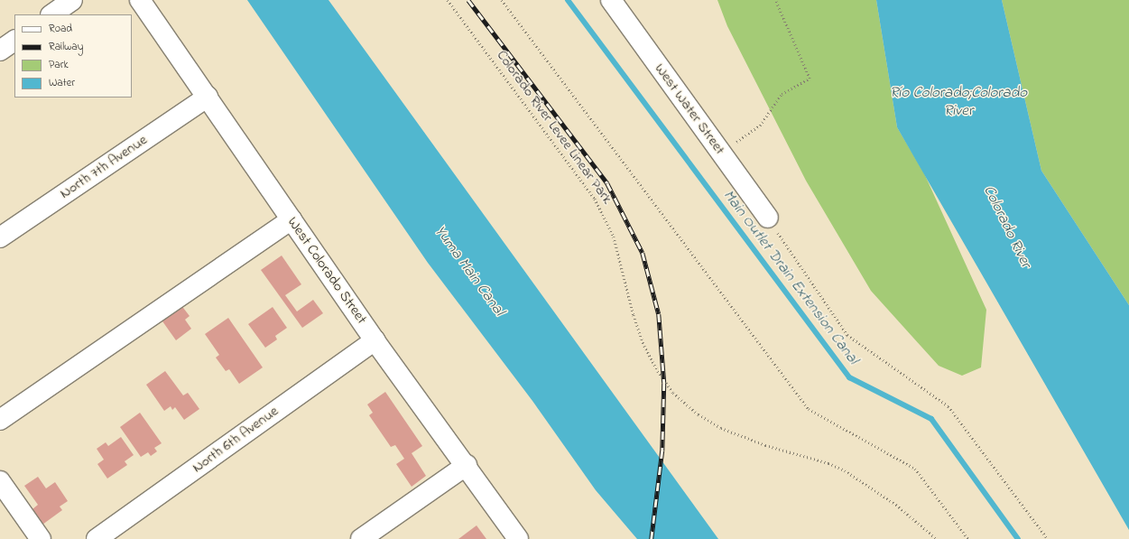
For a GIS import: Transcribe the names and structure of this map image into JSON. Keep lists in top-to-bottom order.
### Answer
{
  "streets": {
    "street": [
      "West Water Street",
      "North 7th Avenue",
      "West Colorado Street",
      "North 6th Avenue"
    ],
    "path": ["Colorado River Levee Linear Park"]
  },
  "crossings": [
    ["North 7th Avenue", "West Colorado Street"],
    ["West Colorado Street", "North 6th Avenue"]
  ],
  "water": [
    "Río Colorado;Colorado River",
    "Colorado River",
    "Yuma Main Canal",
    "Main Outlet Drain Extension Canal"
  ],
  "legend": [
    "Road",
    "Railway",
    "Park",
    "Water"
  ]
}
